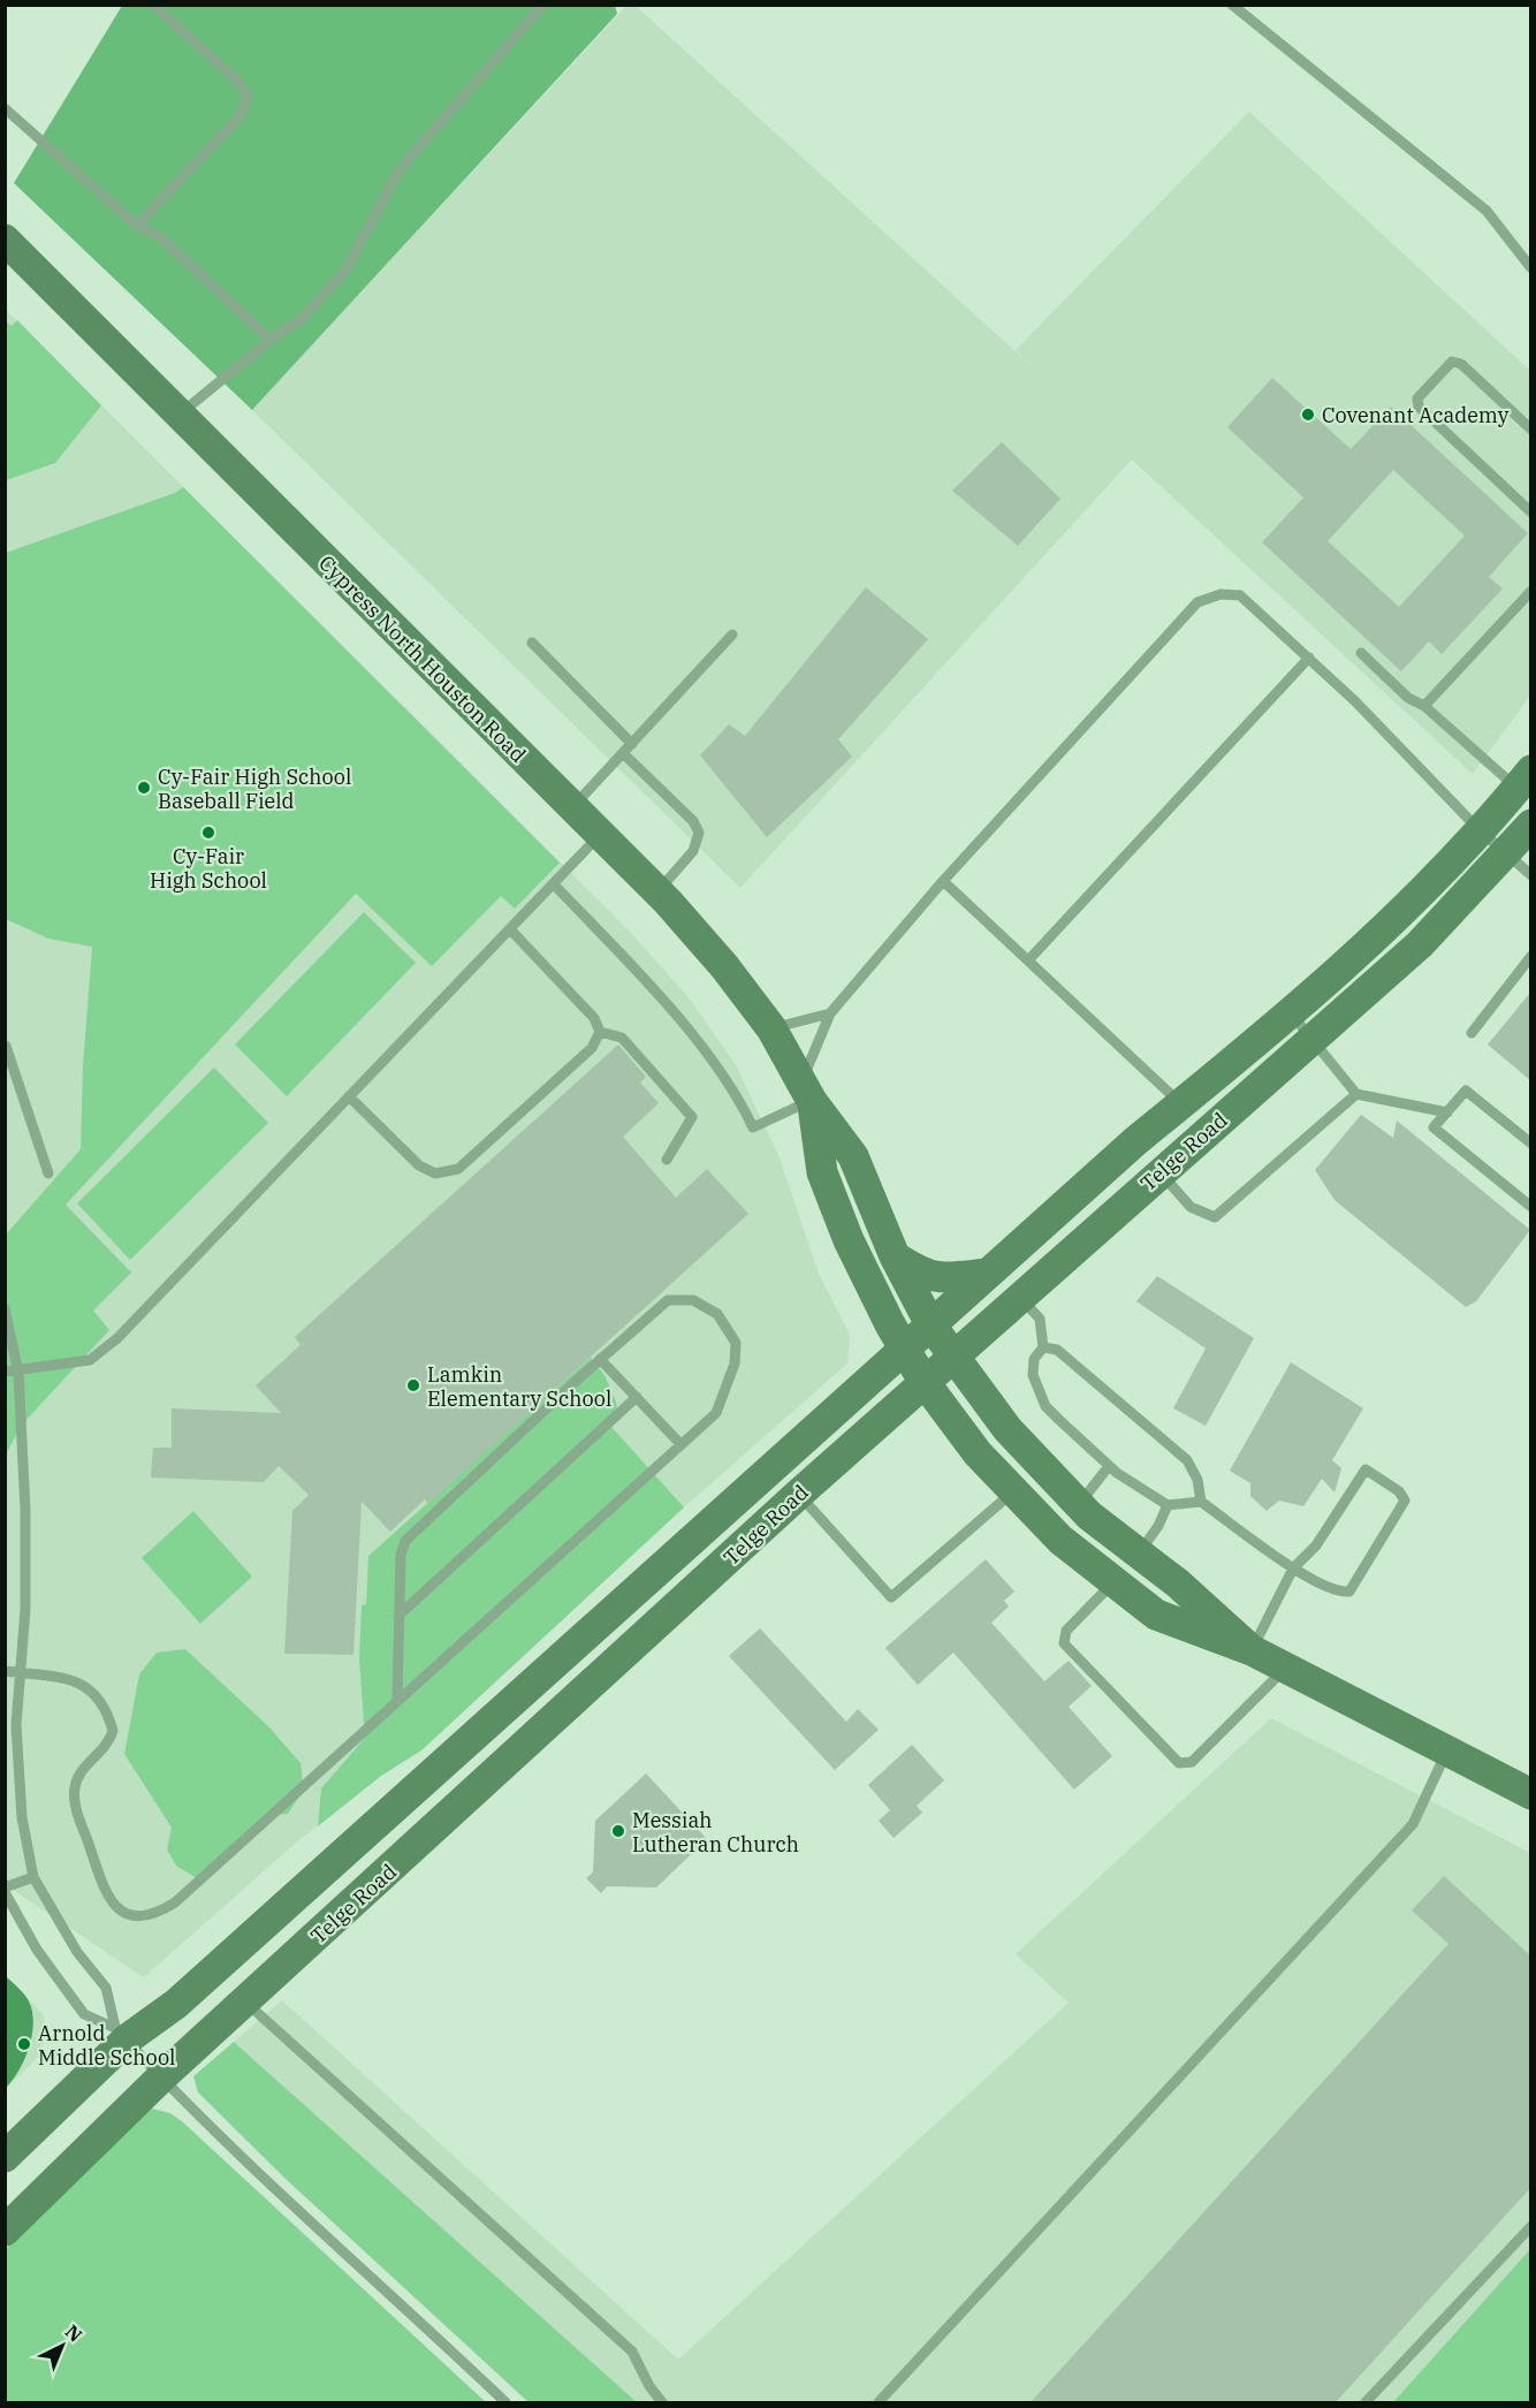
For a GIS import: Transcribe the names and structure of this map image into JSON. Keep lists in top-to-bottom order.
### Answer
{
  "streets": {
    "main road": ["Cypress North Houston Road", "Telge Road"]
  },
  "crossings": [
    ["Cypress North Houston Road", "Telge Road"]
  ],
  "places": [
    "Covenant Academy",
    "Cy-Fair High School Baseball Field",
    "Cy-Fair High School",
    "Lamkin Elementary School",
    "Messiah Lutheran Church",
    "Arnold Middle School"
  ],
  "north": "top right"
}
